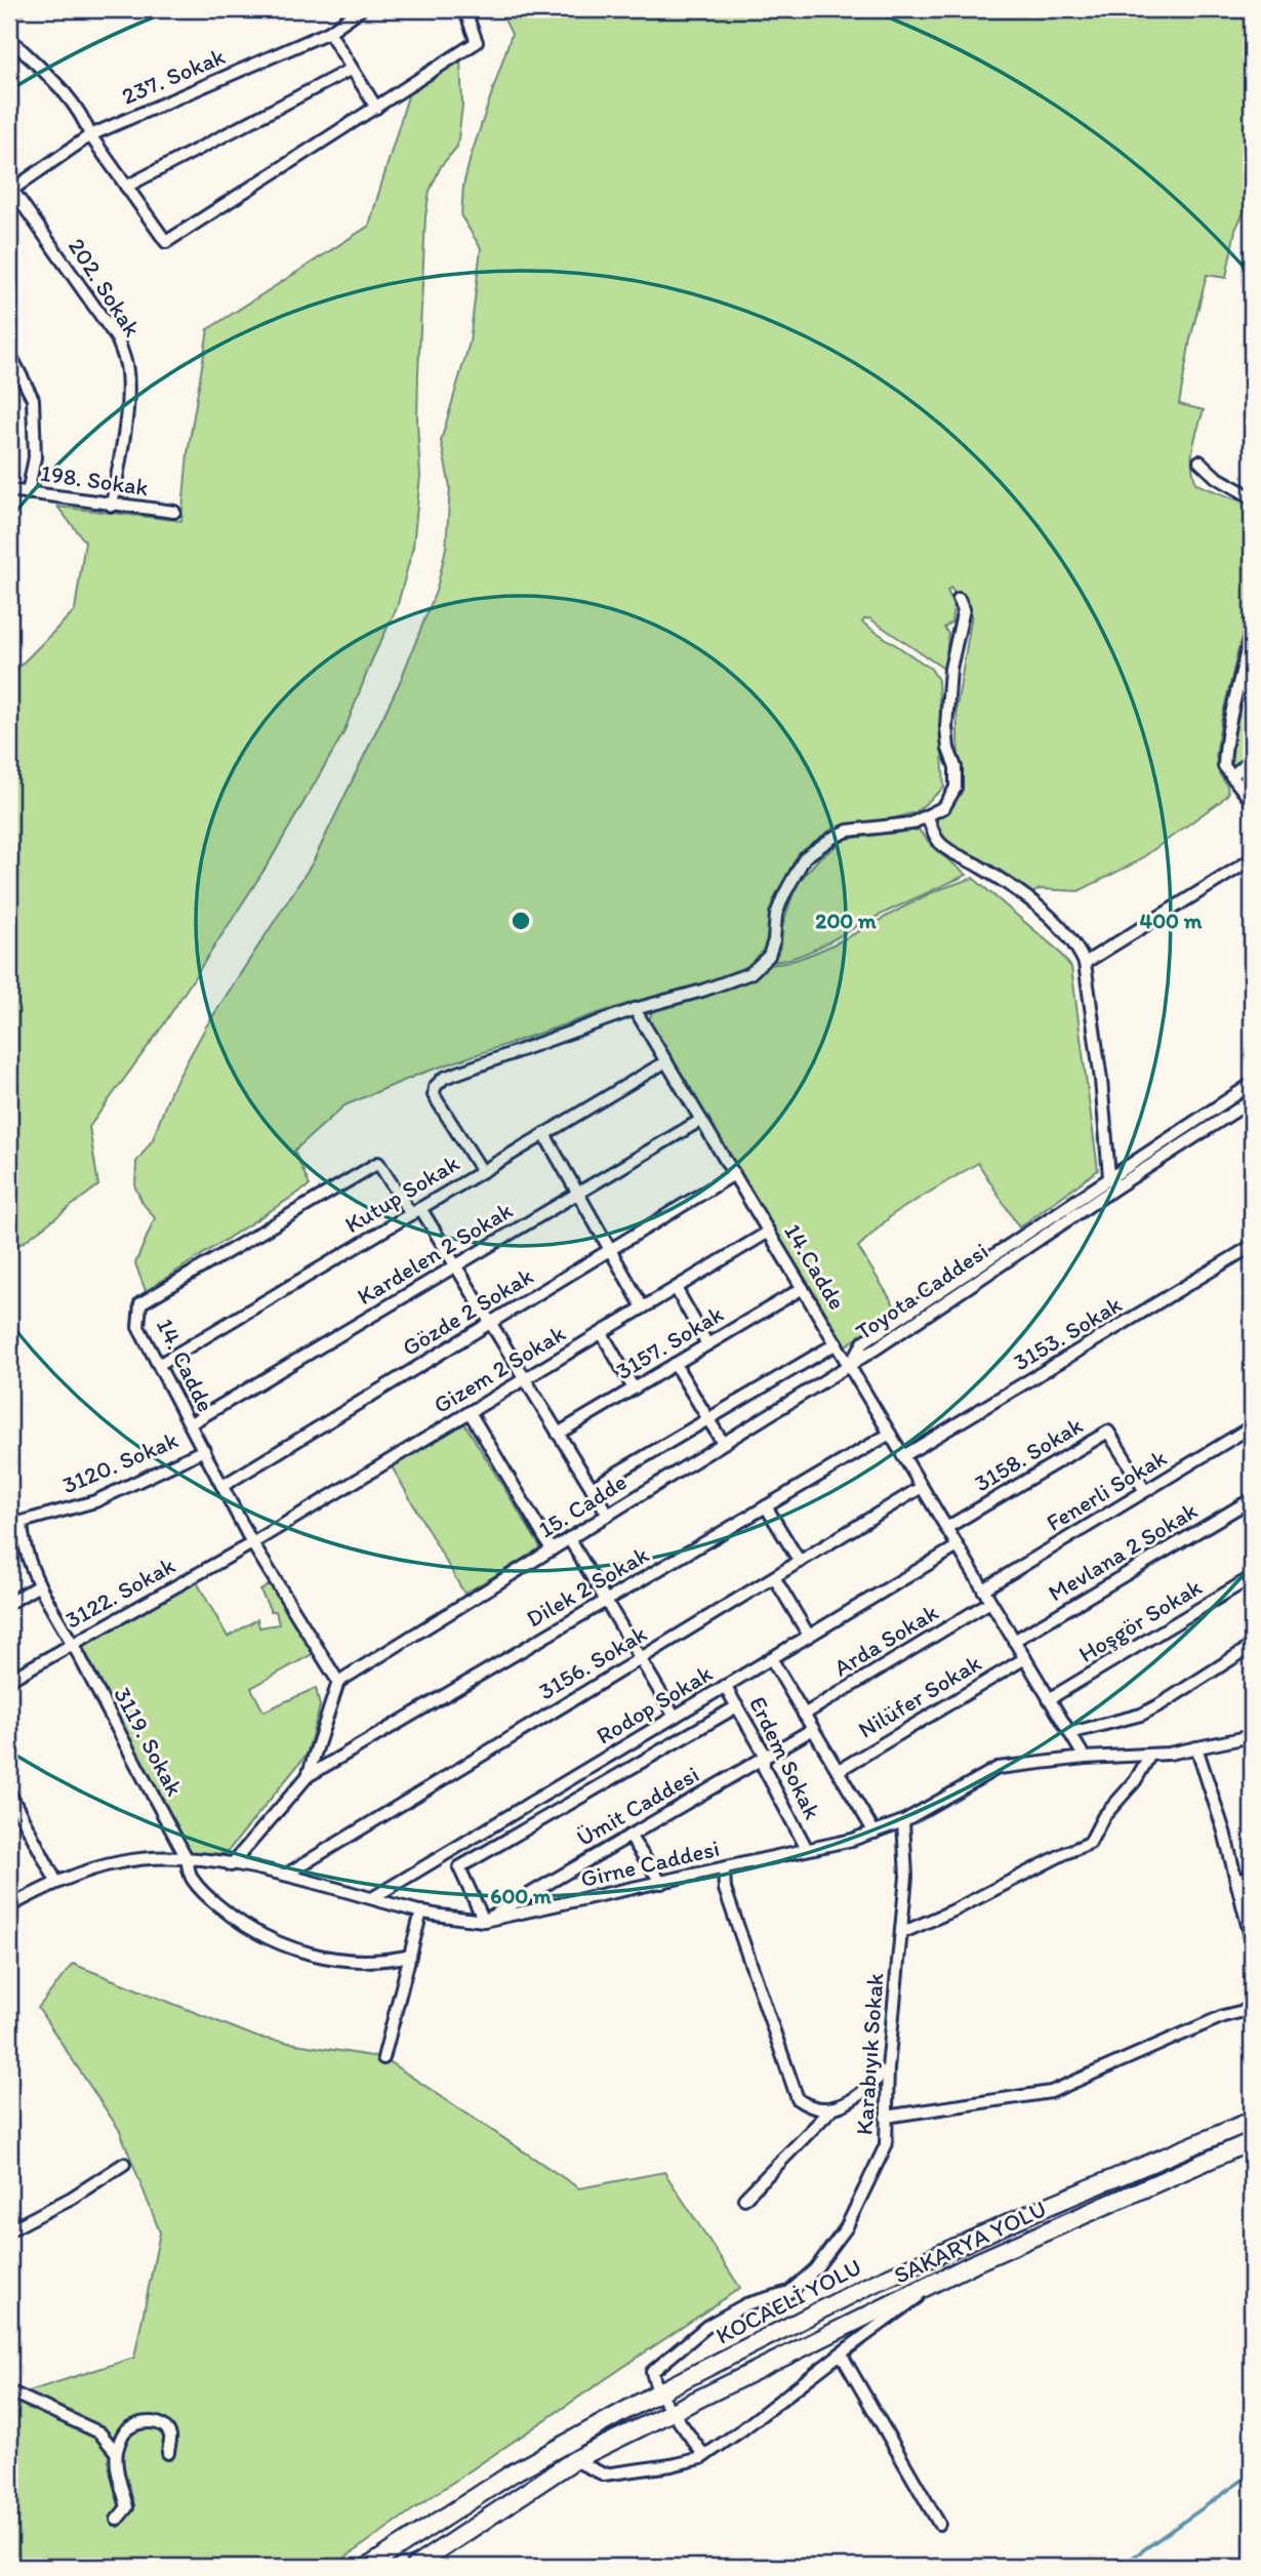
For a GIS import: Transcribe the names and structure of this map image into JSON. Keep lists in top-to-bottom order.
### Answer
{
  "streets": {
    "highway": ["SAKARYA YOLU", "KOCAELİ YOLU"],
    "street": [
      "237. Sokak",
      "202. Sokak",
      "198. Sokak",
      "Kutup Sokak",
      "Kardelen 2 Sokak",
      "14.Cadde",
      "Toyota Caddesi",
      "Gözde 2 Sokak",
      "3153. Sokak",
      "3157. Sokak",
      "14. Cadde",
      "Gizem 2 Sokak",
      "3158. Sokak",
      "3120. Sokak",
      "Fenerli Sokak",
      "15. Cadde",
      "Mevlana 2 Sokak",
      "Dilek 2 Sokak",
      "3122. Sokak",
      "Hoşgör Sokak",
      "Arda Sokak",
      "3156. Sokak",
      "Nilüfer Sokak",
      "Rodop Sokak",
      "3119. Sokak",
      "Erdem Sokak",
      "Ümit Caddesi",
      "Girne Caddesi",
      "Karabıyık Sokak"
    ]
  },
  "crossings": [
    ["237. Sokak", "202. Sokak"],
    ["202. Sokak", "198. Sokak"],
    ["Kutup Sokak", "14.Cadde"],
    ["Kutup Sokak", "14. Cadde"],
    ["Kardelen 2 Sokak", "14.Cadde"],
    ["Kardelen 2 Sokak", "14. Cadde"],
    ["14.Cadde", "Toyota Caddesi"],
    ["14.Cadde", "Gözde 2 Sokak"],
    ["14.Cadde", "3153. Sokak"],
    ["14.Cadde", "3157. Sokak"],
    ["14.Cadde", "Gizem 2 Sokak"],
    ["14.Cadde", "3158. Sokak"],
    ["14.Cadde", "Fenerli Sokak"],
    ["14.Cadde", "15. Cadde"],
    ["14.Cadde", "Mevlana 2 Sokak"],
    ["14.Cadde", "Dilek 2 Sokak"],
    ["14.Cadde", "Hoşgör Sokak"],
    ["14.Cadde", "Arda Sokak"],
    ["14.Cadde", "3156. Sokak"],
    ["14.Cadde", "Nilüfer Sokak"],
    ["14.Cadde", "Rodop Sokak"],
    ["14.Cadde", "Girne Caddesi"],
    ["Toyota Caddesi", "15. Cadde"],
    ["Gözde 2 Sokak", "14. Cadde"],
    ["14. Cadde", "Gizem 2 Sokak"],
    ["14. Cadde", "3120. Sokak"],
    ["14. Cadde", "15. Cadde"],
    ["14. Cadde", "3122. Sokak"],
    ["Gizem 2 Sokak", "3122. Sokak"],
    ["3158. Sokak", "Fenerli Sokak"],
    ["3120. Sokak", "3119. Sokak"],
    ["3122. Sokak", "3119. Sokak"],
    ["3156. Sokak", "Girne Caddesi"],
    ["Rodop Sokak", "Erdem Sokak"],
    ["Rodop Sokak", "Girne Caddesi"],
    ["3119. Sokak", "Girne Caddesi"],
    ["Erdem Sokak", "Ümit Caddesi"],
    ["Erdem Sokak", "Girne Caddesi"],
    ["Ümit Caddesi", "Girne Caddesi"],
    ["Girne Caddesi", "Karabıyık Sokak"],
    ["Karabıyık Sokak", "KOCAELİ YOLU"]
  ],
  "rings": ["200 m", "400 m", "600 m"]
}
